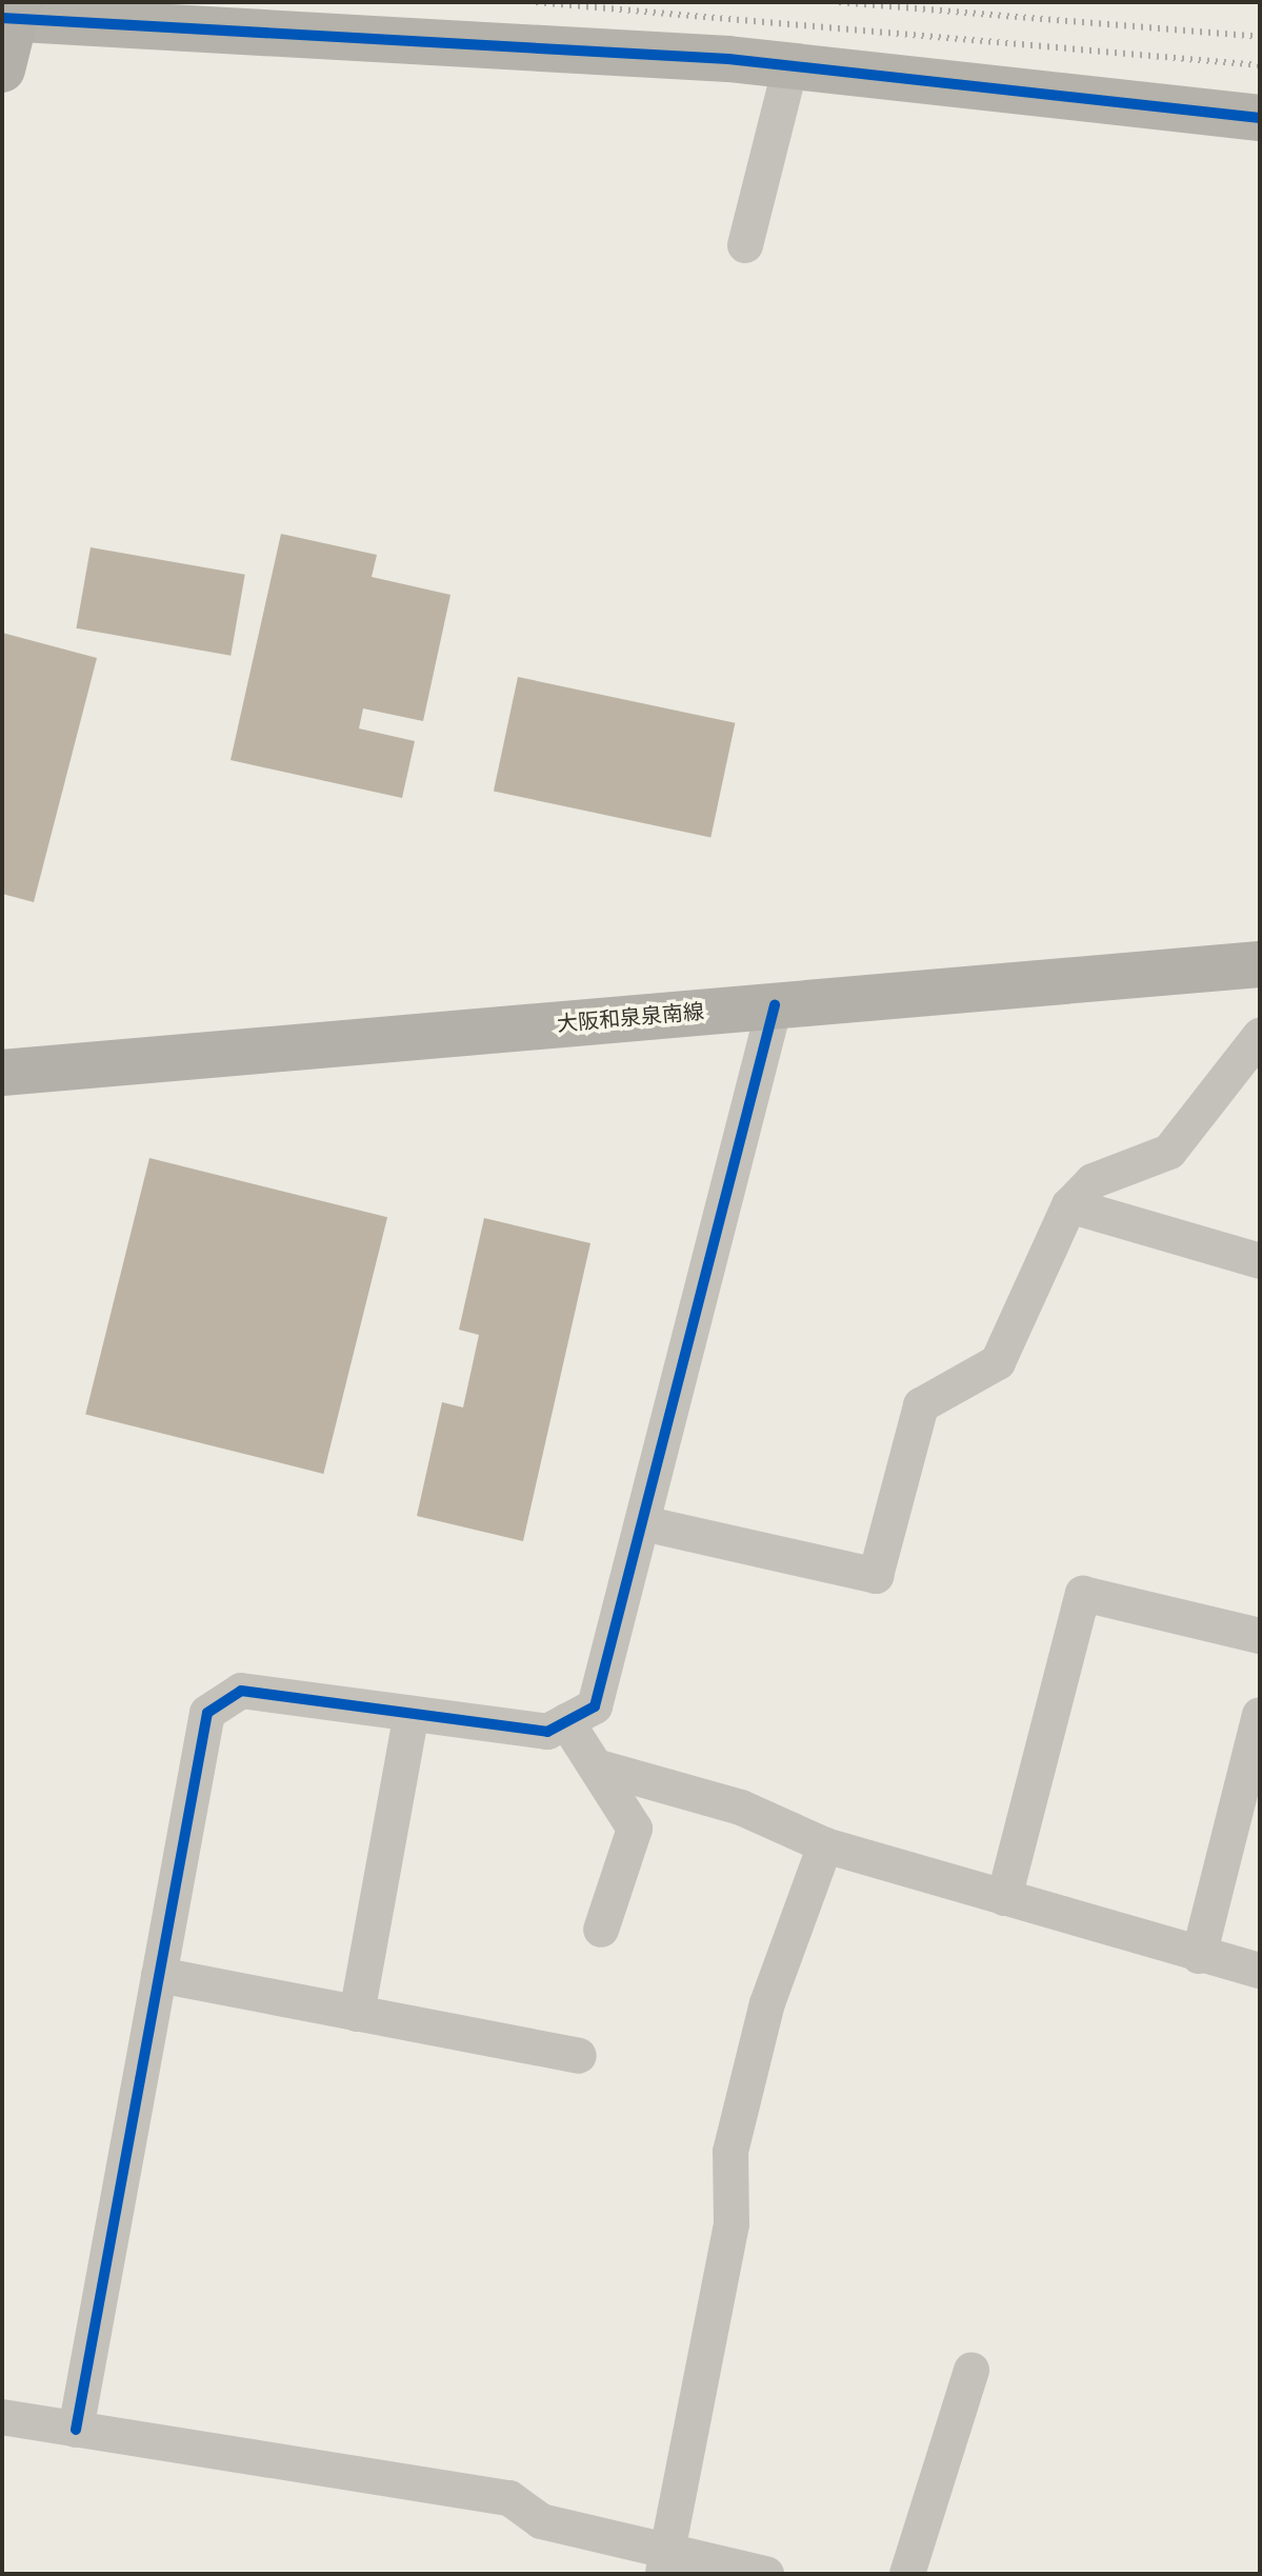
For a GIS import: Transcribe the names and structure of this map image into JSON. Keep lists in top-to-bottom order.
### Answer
{
  "streets": {
    "main road": ["大阪和泉泉南線"]
  }
}
